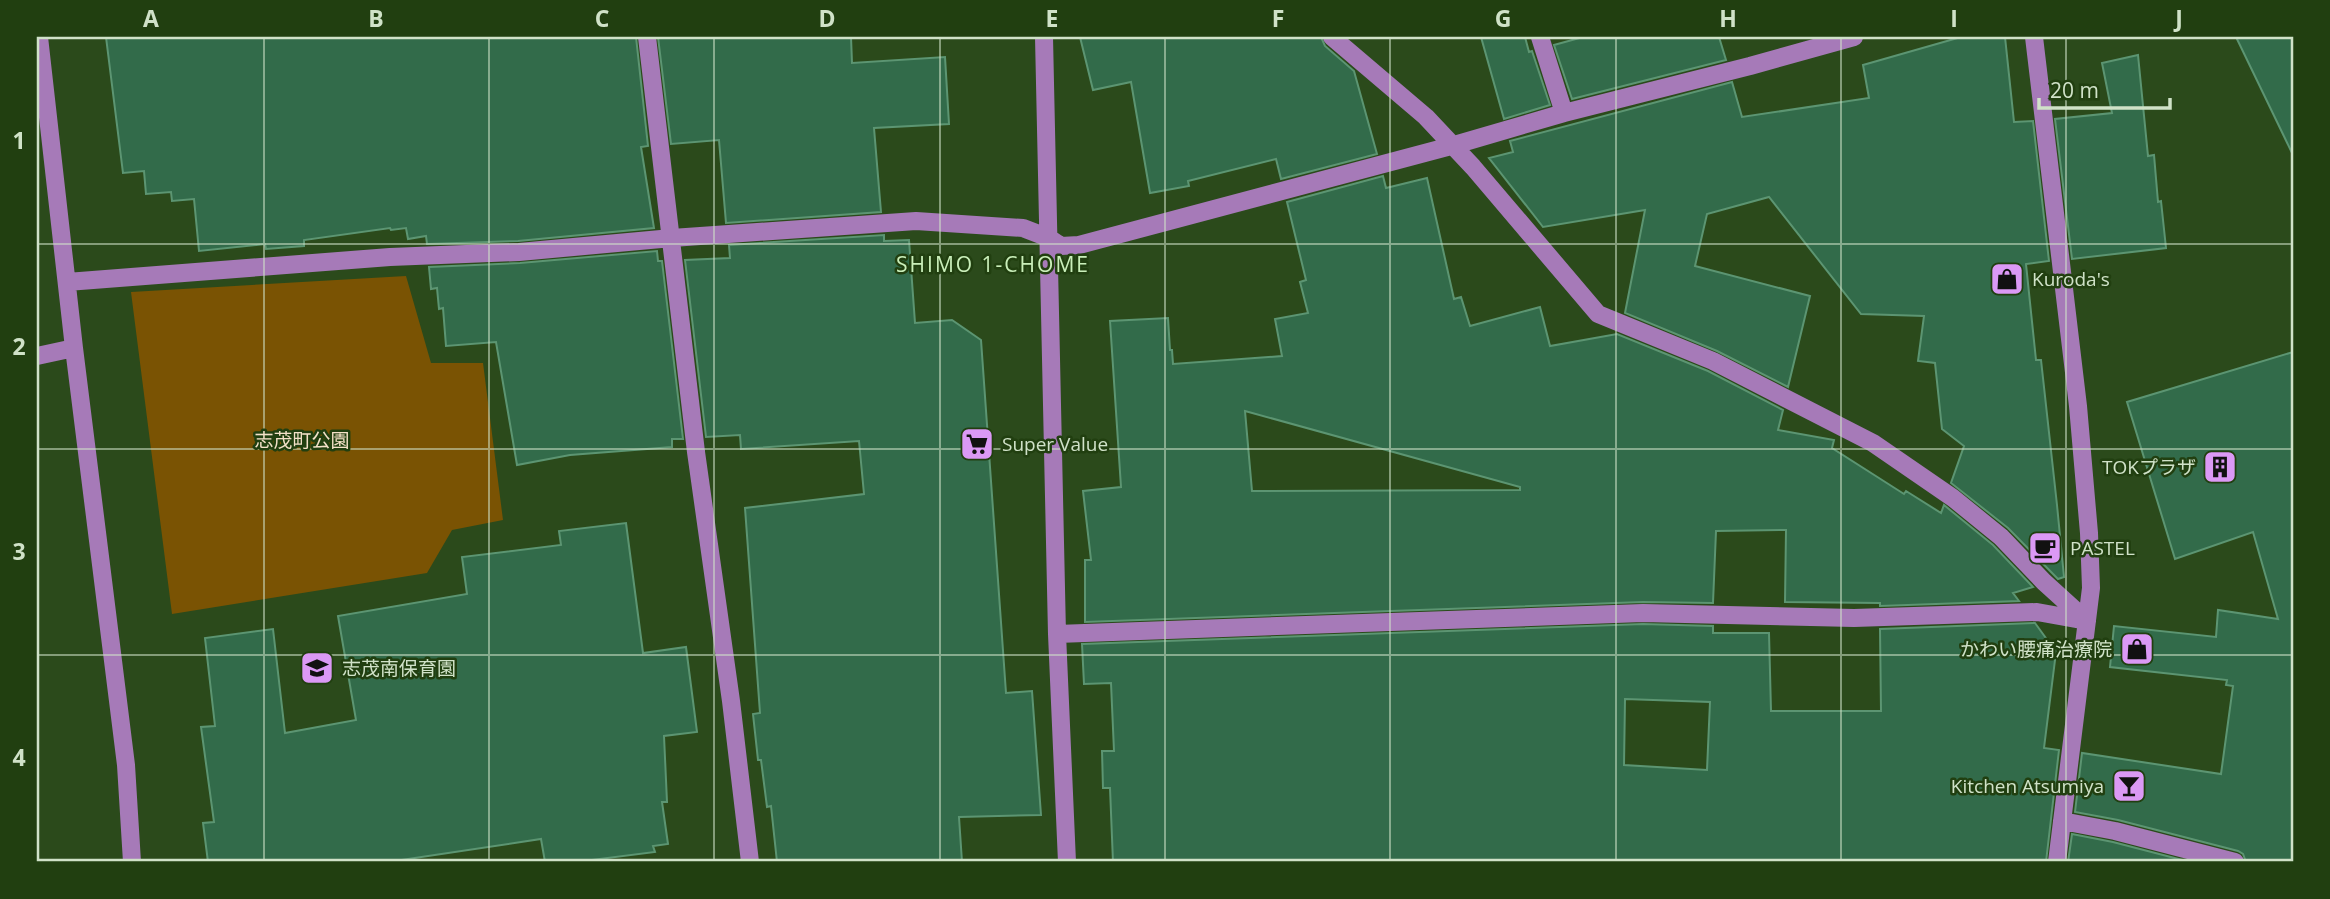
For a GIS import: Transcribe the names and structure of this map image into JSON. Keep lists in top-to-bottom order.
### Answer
{
  "districts": ["SHIMO 1-CHOME"],
  "parks": ["志茂町公園"],
  "places": {
    "shop": ["Kuroda's", "かわい腰痛治療院"],
    "supermarket": ["Super Value"],
    "building": ["TOKプラザ"],
    "cafe": ["PASTEL"],
    "school or university": ["志茂南保育園"],
    "bar": ["Kitchen Atsumiya"]
  },
  "scale_bar": "20 m",
  "grid": {
    "columns": [
      "A",
      "B",
      "C",
      "D",
      "E",
      "F",
      "G",
      "H",
      "I",
      "J"
    ],
    "rows": [
      "1",
      "2",
      "3",
      "4"
    ]
  }
}
